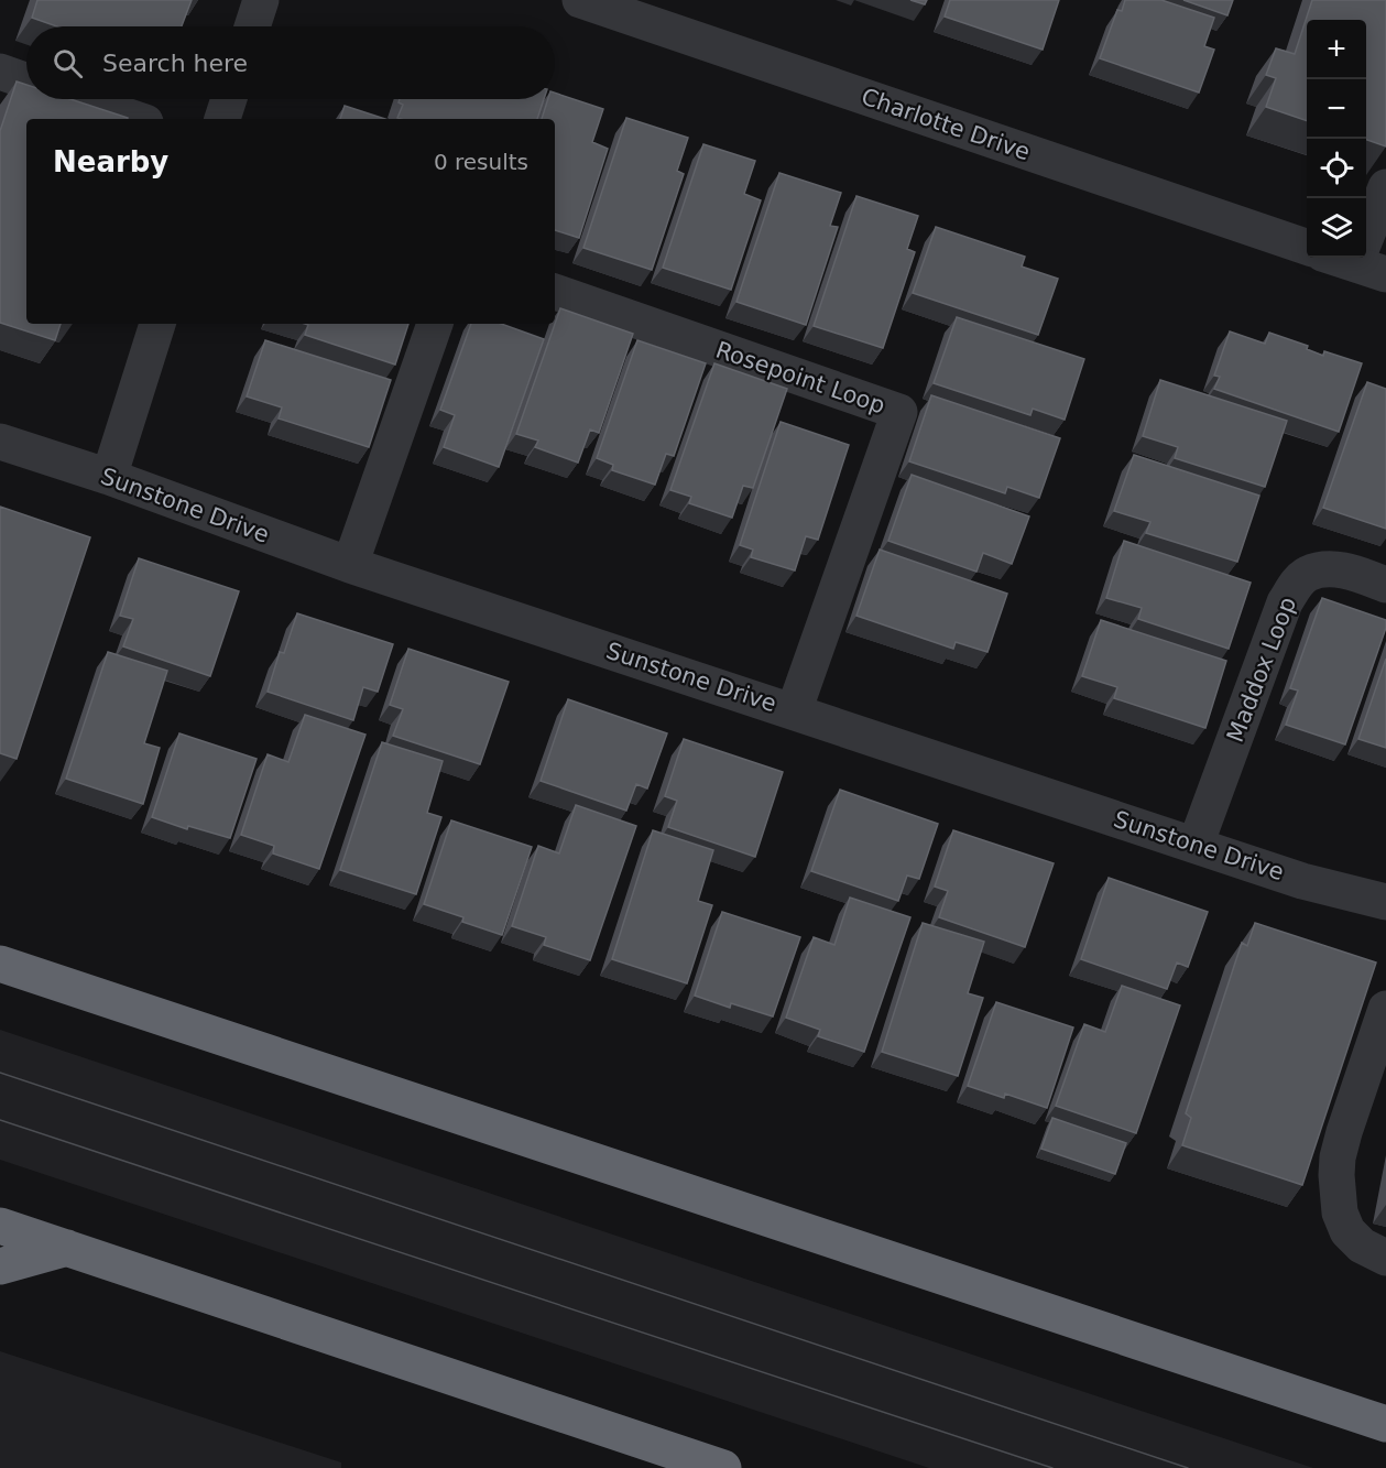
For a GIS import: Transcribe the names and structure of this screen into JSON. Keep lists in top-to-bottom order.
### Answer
{
  "streets": {
    "street": [
      "Charlotte Drive",
      "Rosepoint Loop",
      "Sunstone Drive",
      "Maddox Loop"
    ]
  },
  "crossings": [
    ["Rosepoint Loop", "Sunstone Drive"],
    ["Sunstone Drive", "Maddox Loop"]
  ],
  "page": {
    "map_buttons": ["+", "−"],
    "search": "Search here",
    "heading": ["Nearby", "0 results"]
  }
}
